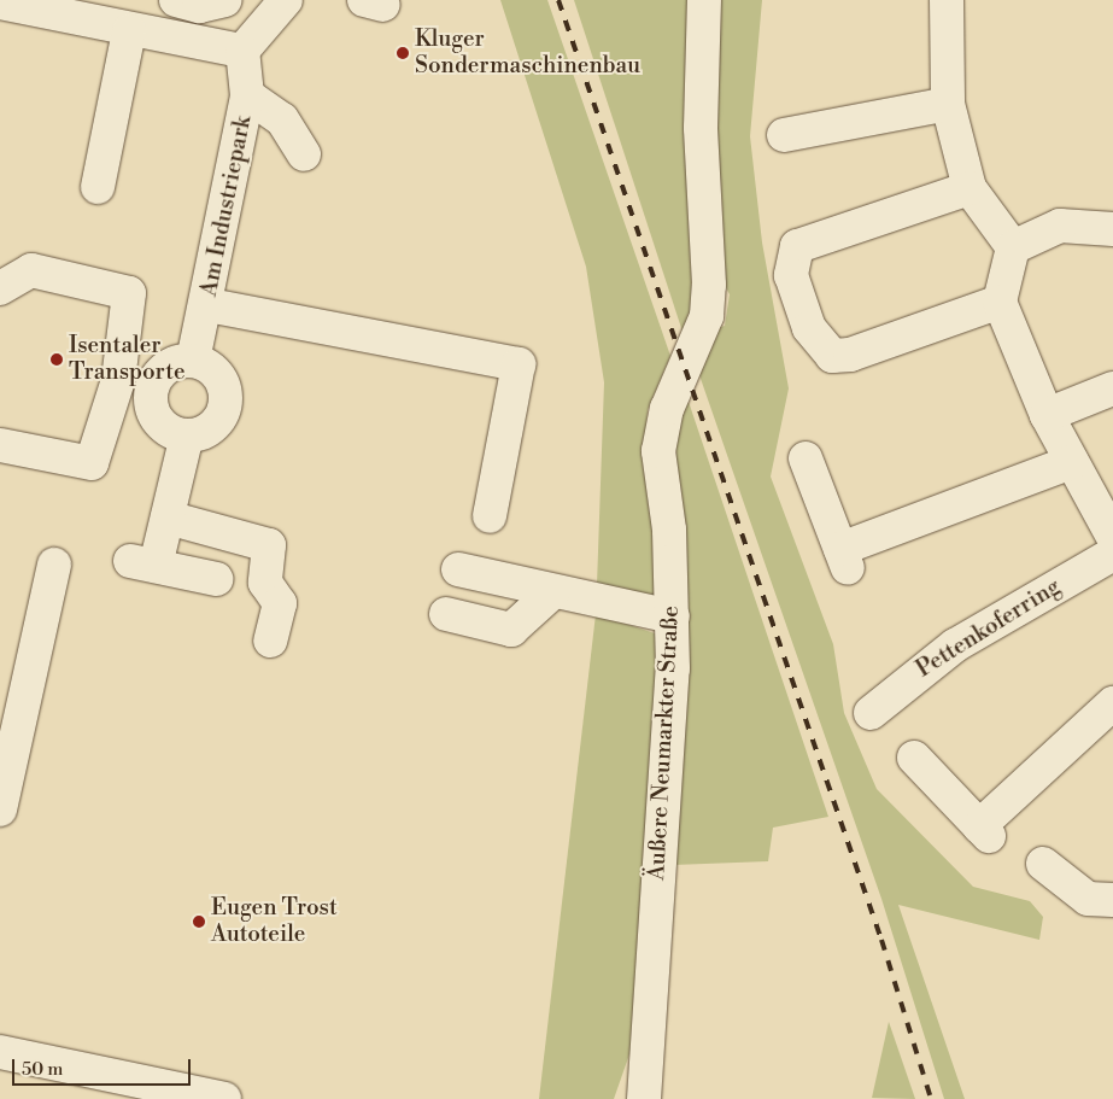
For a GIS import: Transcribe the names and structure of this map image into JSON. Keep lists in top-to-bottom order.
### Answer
{
  "streets": {
    "street": ["Am Industriepark", "Pettenkoferring", "Äußere Neumarkter Straße"]
  },
  "places": ["Kluger Sondermaschinenbau", "Isentaler Transporte", "Eugen Trost Autoteile"],
  "scale_bar": "50 m"
}
